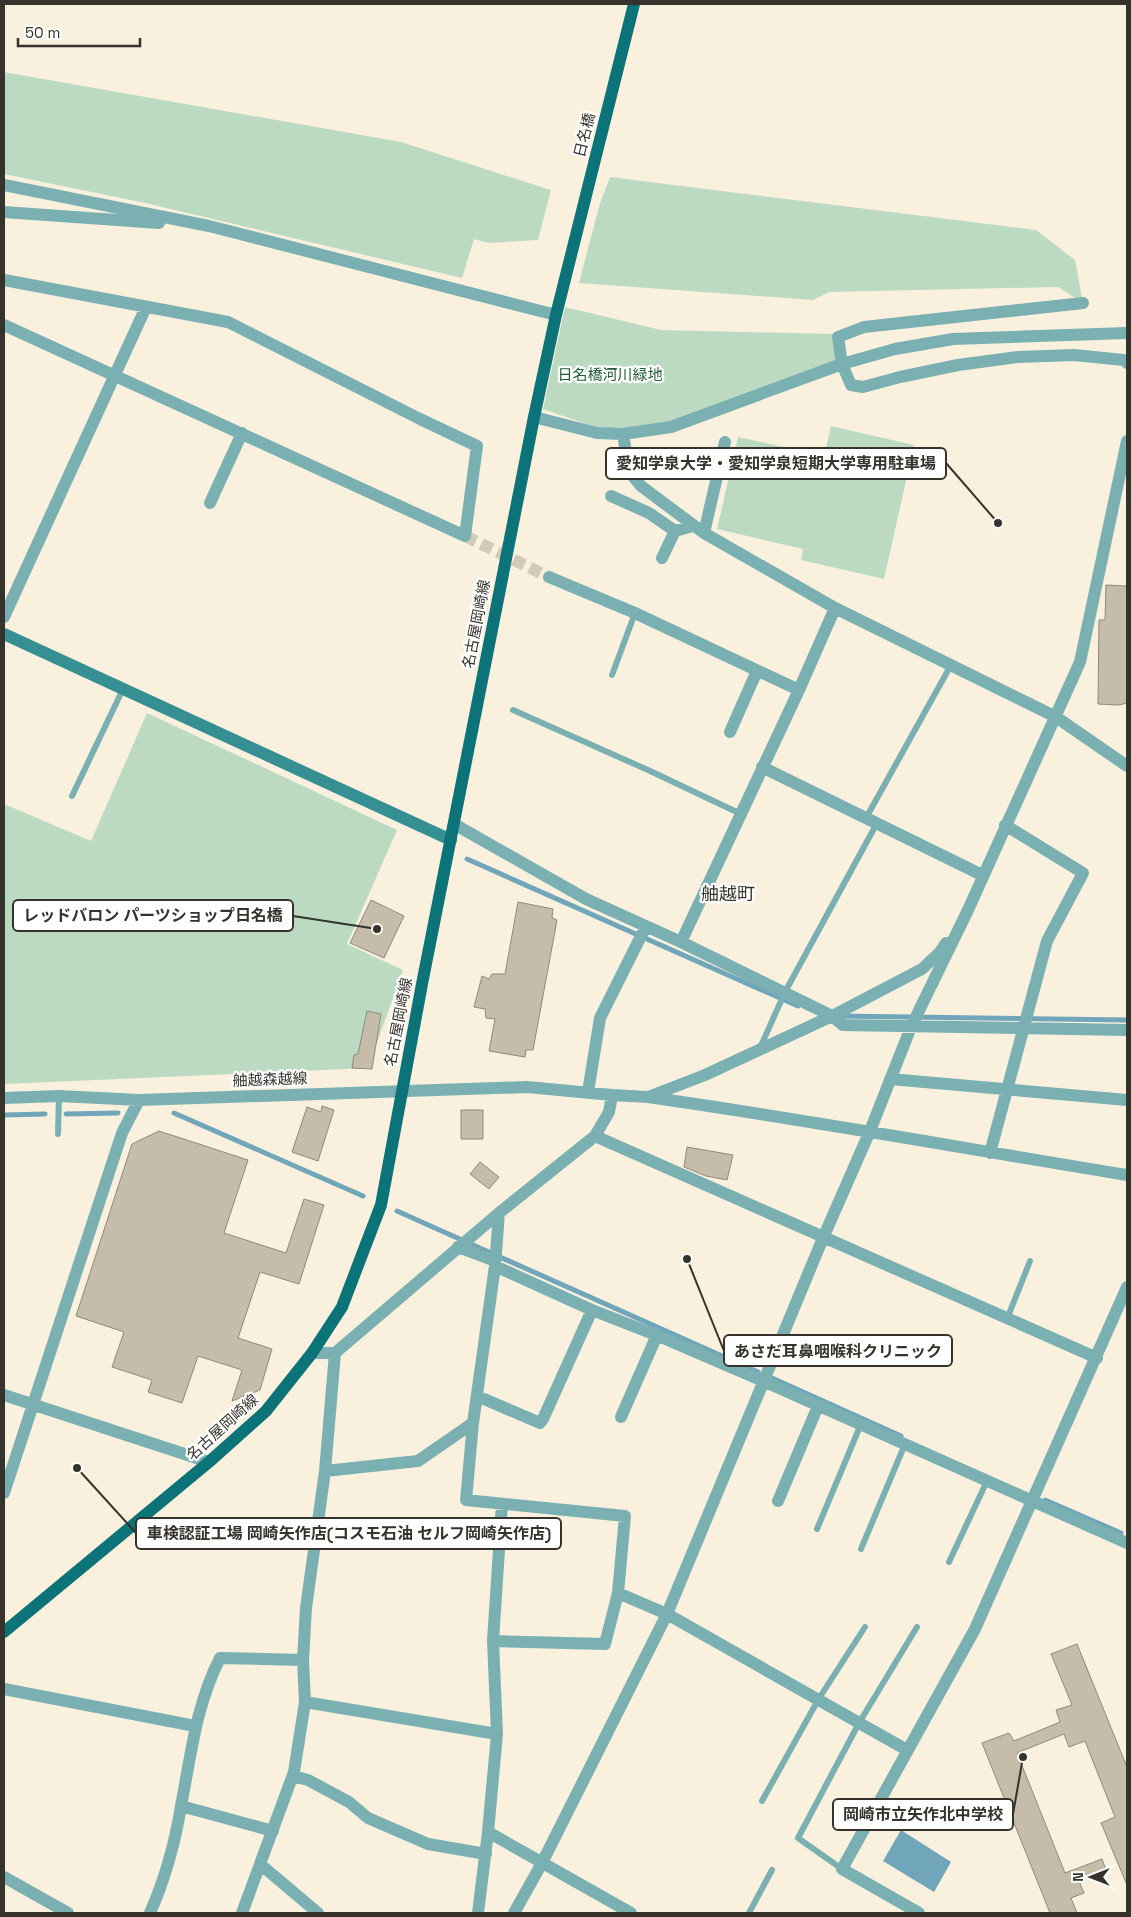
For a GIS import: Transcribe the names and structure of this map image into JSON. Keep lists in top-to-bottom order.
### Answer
{
  "streets": {
    "main road": ["日名橋", "名古屋岡崎線"],
    "street": ["舳越森越線"]
  },
  "crossings": [
    ["日名橋", "名古屋岡崎線"],
    ["名古屋岡崎線", "舳越森越線"]
  ],
  "districts": ["舳越町"],
  "parks": ["日名橋河川緑地"],
  "places": [
    "愛知学泉大学・愛知学泉短期大学専用駐車場",
    "レッドバロン パーツショップ日名橋",
    "あさだ耳鼻咽喉科クリニック",
    "車検認証工場 岡崎矢作店(コスモ石油 セルフ岡崎矢作店)",
    "岡崎市立矢作北中学校"
  ],
  "scale_bar": "50 m",
  "north": "left"
}
